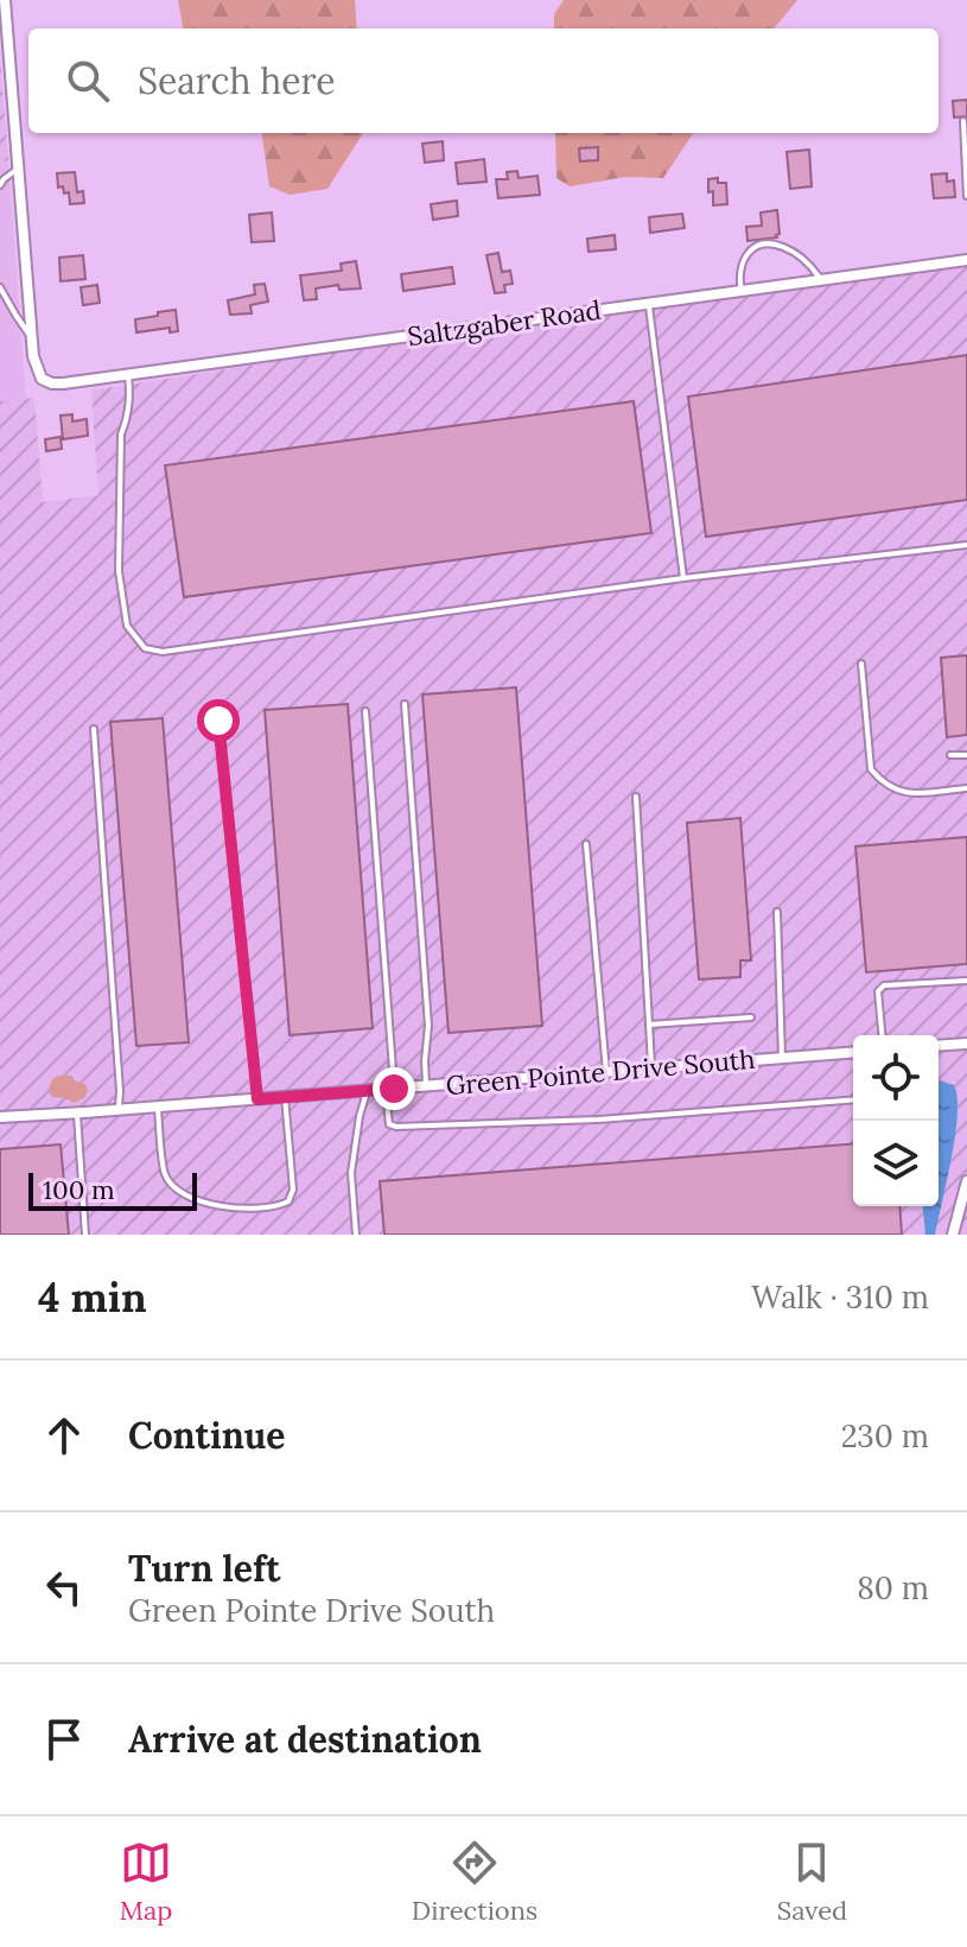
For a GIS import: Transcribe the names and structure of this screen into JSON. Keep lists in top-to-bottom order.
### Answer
{
  "streets": {
    "street": ["Saltzgaber Road", "Green Pointe Drive South"]
  },
  "scale_bar": "100 m",
  "page": {
    "search": "Search here",
    "scale": "100 m",
    "heading": ["4 min", "Walk · 310 m"],
    "list": [
      ["Continue", "230 m"],
      ["Turn left", "Green Pointe Drive South", "80 m"],
      "Arrive at destination"
    ],
    "nav": ["Map", "Directions", "Saved"]
  }
}
